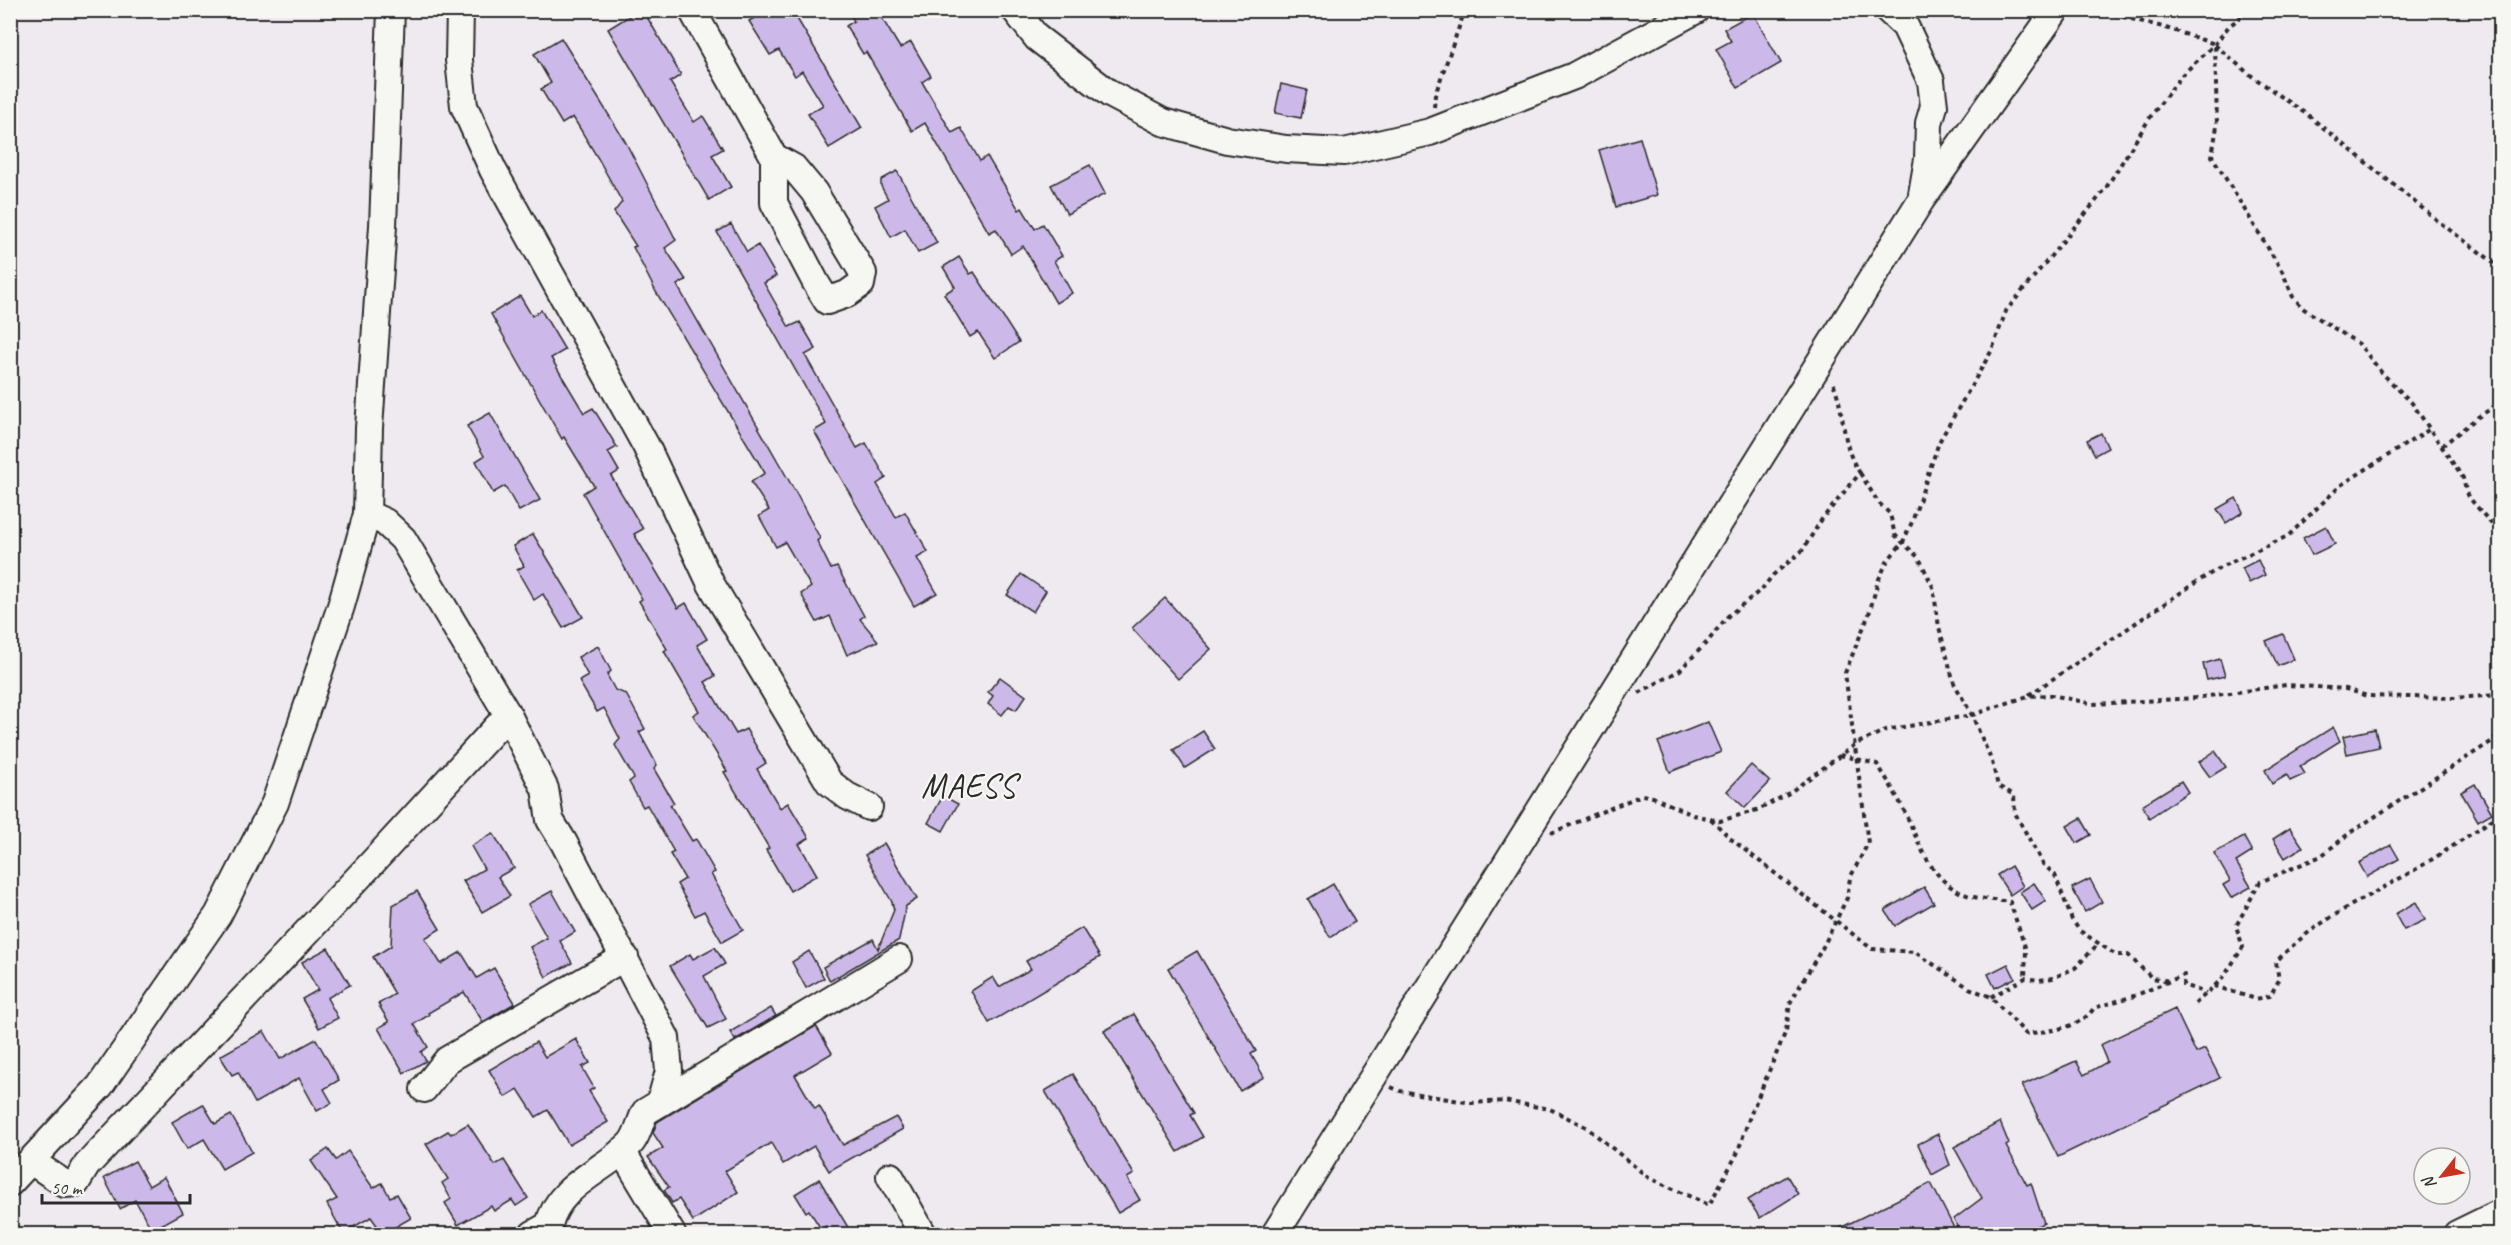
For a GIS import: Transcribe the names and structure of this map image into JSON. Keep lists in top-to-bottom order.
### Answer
{
  "districts": ["MAESS"],
  "scale_bar": "50 m",
  "north": "bottom left"
}
